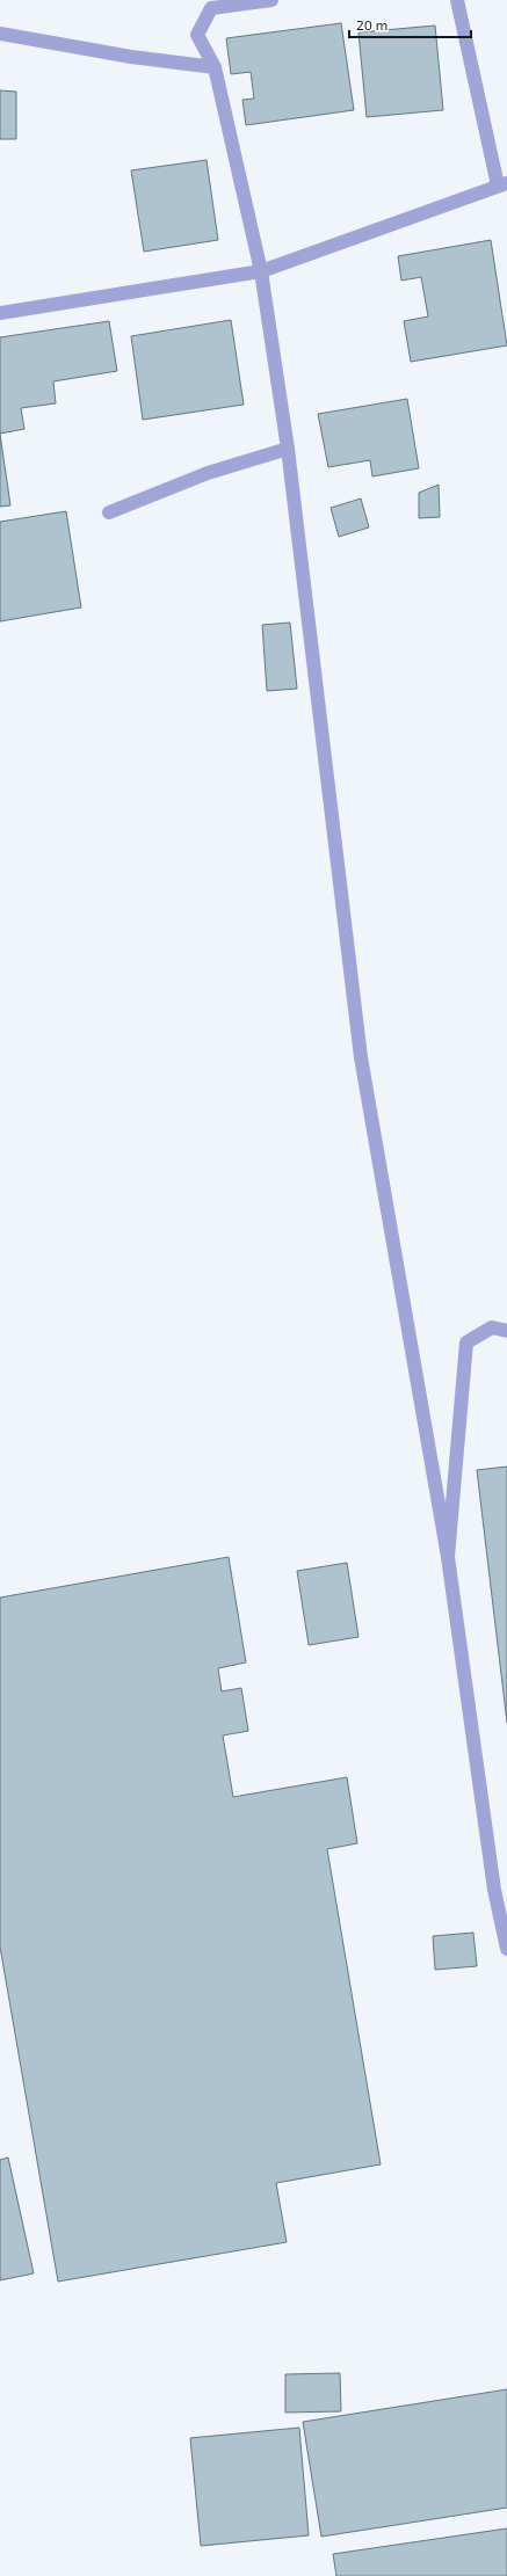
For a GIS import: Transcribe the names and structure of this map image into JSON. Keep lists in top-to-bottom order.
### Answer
{
  "scale_bar": "20 m"
}
